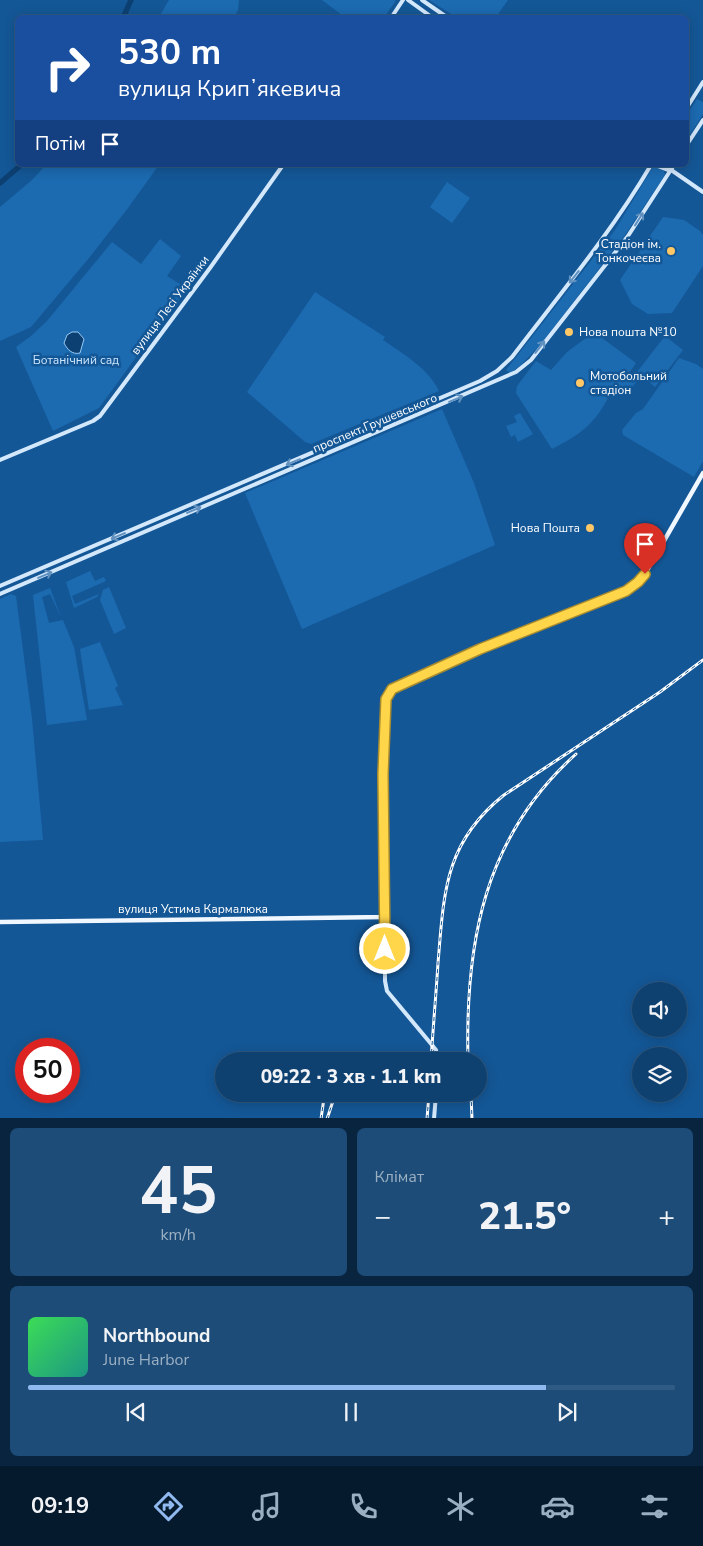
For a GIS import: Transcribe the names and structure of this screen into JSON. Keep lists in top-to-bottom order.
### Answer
{
  "streets": {
    "main road": ["вулиця Лесі Українки", "проспект Грушевського", "вулиця Устима Кармалюка"]
  },
  "parks": ["Ботанічний сад"],
  "places": [
    "Стадіон ім. Тонкочеєва",
    "Нова пошта №10",
    "Мотобольний стадіон",
    "Нова Пошта"
  ],
  "page": {
    "turn": ["530 m", "вулиця Крипʼякевича"],
    "then": "Потім",
    "limit": "50",
    "trip": "09:22 · 3 хв · 1.1 km",
    "tile": [
      ["45", "km/h"],
      "Клімат"
    ],
    "heat": ["−", "21.5°", "+"],
    "song": ["Northbound", "June Harbor"],
    "tabs": "09:19"
  }
}
